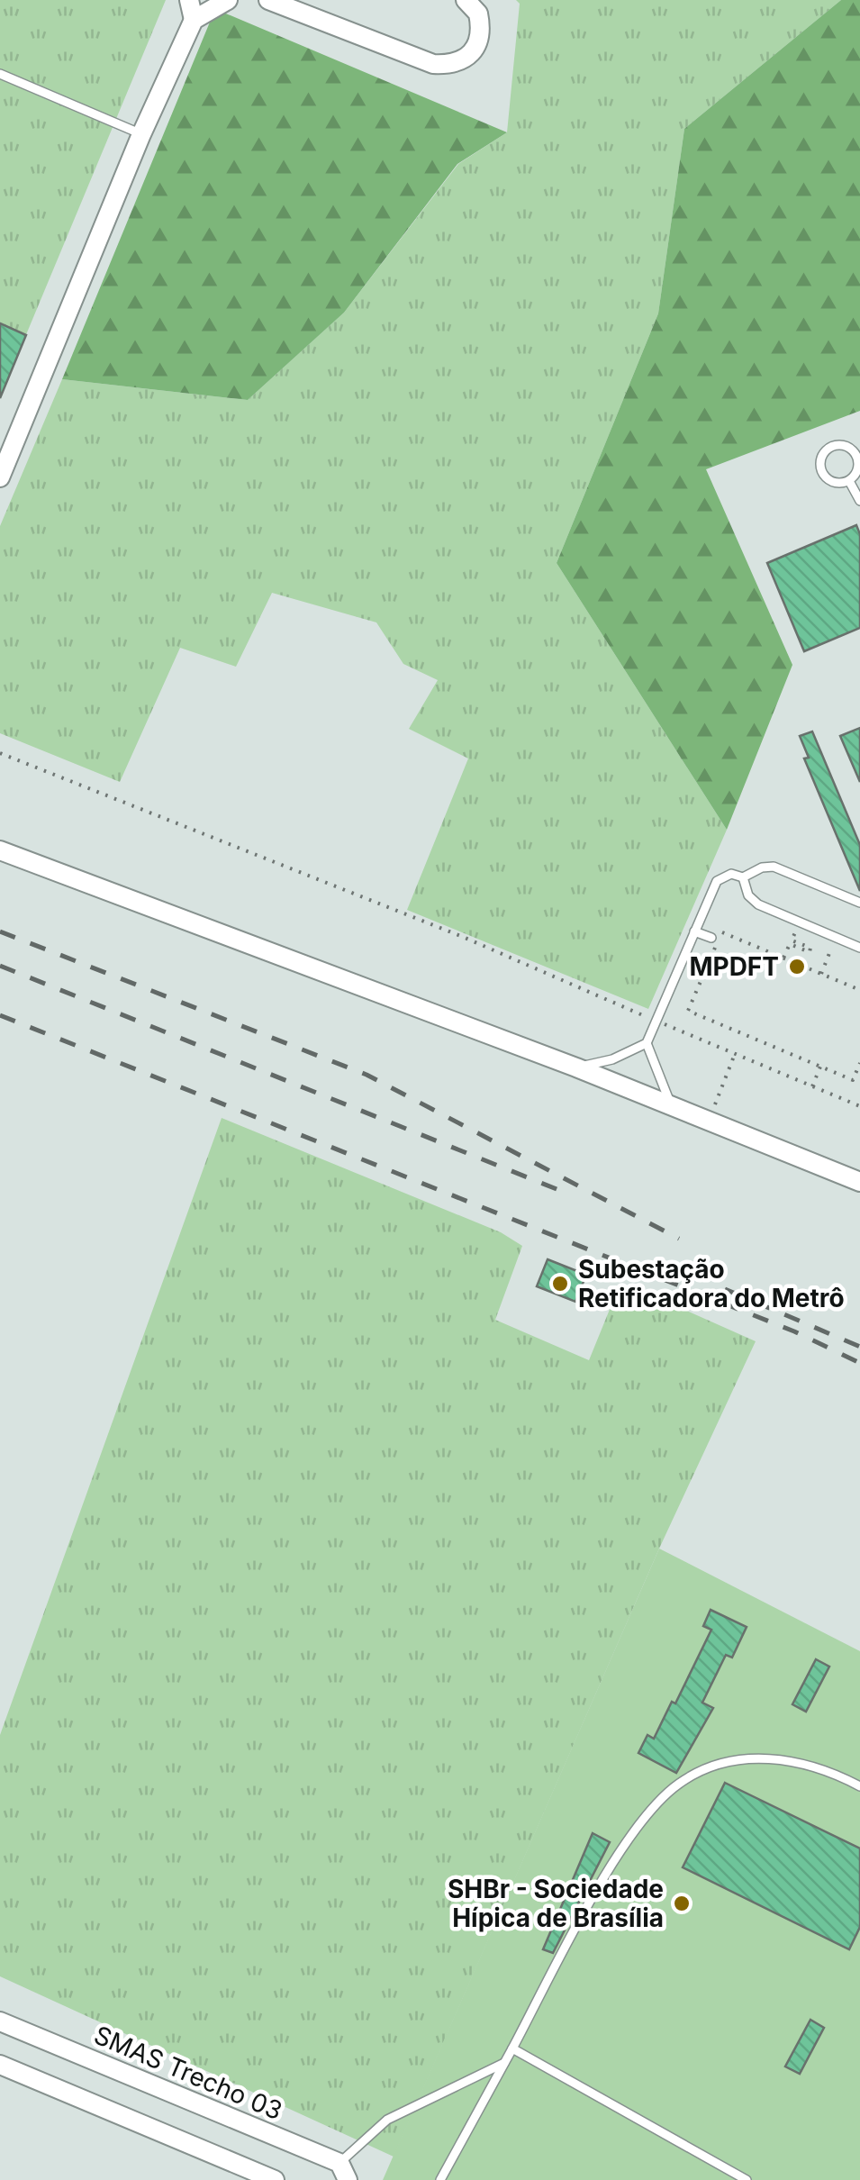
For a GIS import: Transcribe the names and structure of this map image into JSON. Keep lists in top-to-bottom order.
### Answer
{
  "streets": {
    "street": ["SMAS Trecho 03"]
  },
  "places": ["MPDFT", "Subestação Retificadora do Metrô", "SHBr - Sociedade Hípica de Brasília"]
}
